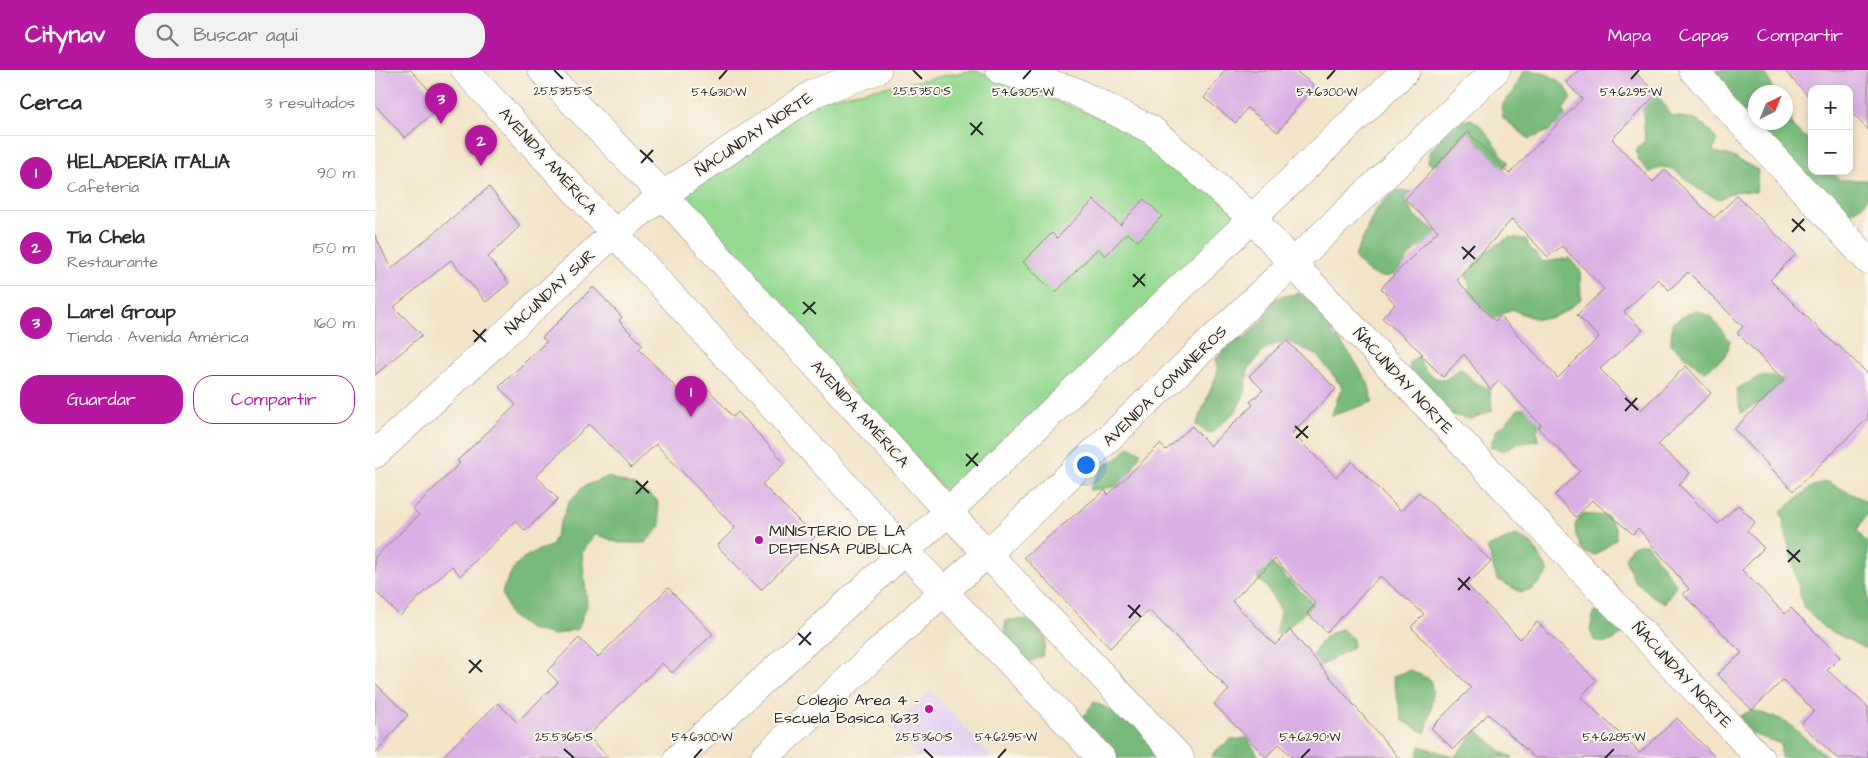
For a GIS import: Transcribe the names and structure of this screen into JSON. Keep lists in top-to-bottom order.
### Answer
{
  "streets": {
    "street": [
      "ÑACUNDAY NORTE",
      "AVENIDA AMÉRICA",
      "ŃACUNDAY SUR",
      "AVENIDA COMUNEROS"
    ]
  },
  "crossings": [
    ["ÑACUNDAY NORTE", "AVENIDA AMÉRICA"],
    ["ÑACUNDAY NORTE", "ŃACUNDAY SUR"],
    ["ÑACUNDAY NORTE", "AVENIDA COMUNEROS"],
    ["AVENIDA AMÉRICA", "ŃACUNDAY SUR"],
    ["AVENIDA AMÉRICA", "AVENIDA COMUNEROS"]
  ],
  "places": ["MINISTERIO DE LA DEFENSA PÚBLICA", "Colegio Area 4 - Escuela Basica 1633"],
  "north": "top right",
  "page": {
    "header": "Citynav",
    "search": "Buscar aquí",
    "nav": ["Mapa", "Capas", "Compartir"],
    "heading": ["Cerca", "3 resultados"],
    "pins": ["3", "2", "1"],
    "map_buttons": ["+", "−"],
    "list": [
      {
        "mark": "1",
        "name": "HELADERÍA ITALIA",
        "note": "Cafetería",
        "value": "90 m"
      },
      {
        "mark": "2",
        "name": "Tia Chela",
        "note": "Restaurante",
        "value": "150 m"
      },
      {
        "mark": "3",
        "name": "Larel Group",
        "note": "Tienda · Avenida América",
        "value": "160 m"
      }
    ],
    "buttons": ["Guardar", "Compartir"]
  },
  "coordinates": [
    "25.5355°S",
    "25.5350°S",
    "54.6310°W",
    "54.6305°W",
    "54.6300°W",
    "54.6295°W",
    "54.6290°W",
    "54.6285°W",
    "25.5365°S",
    "25.5360°S"
  ]
}
